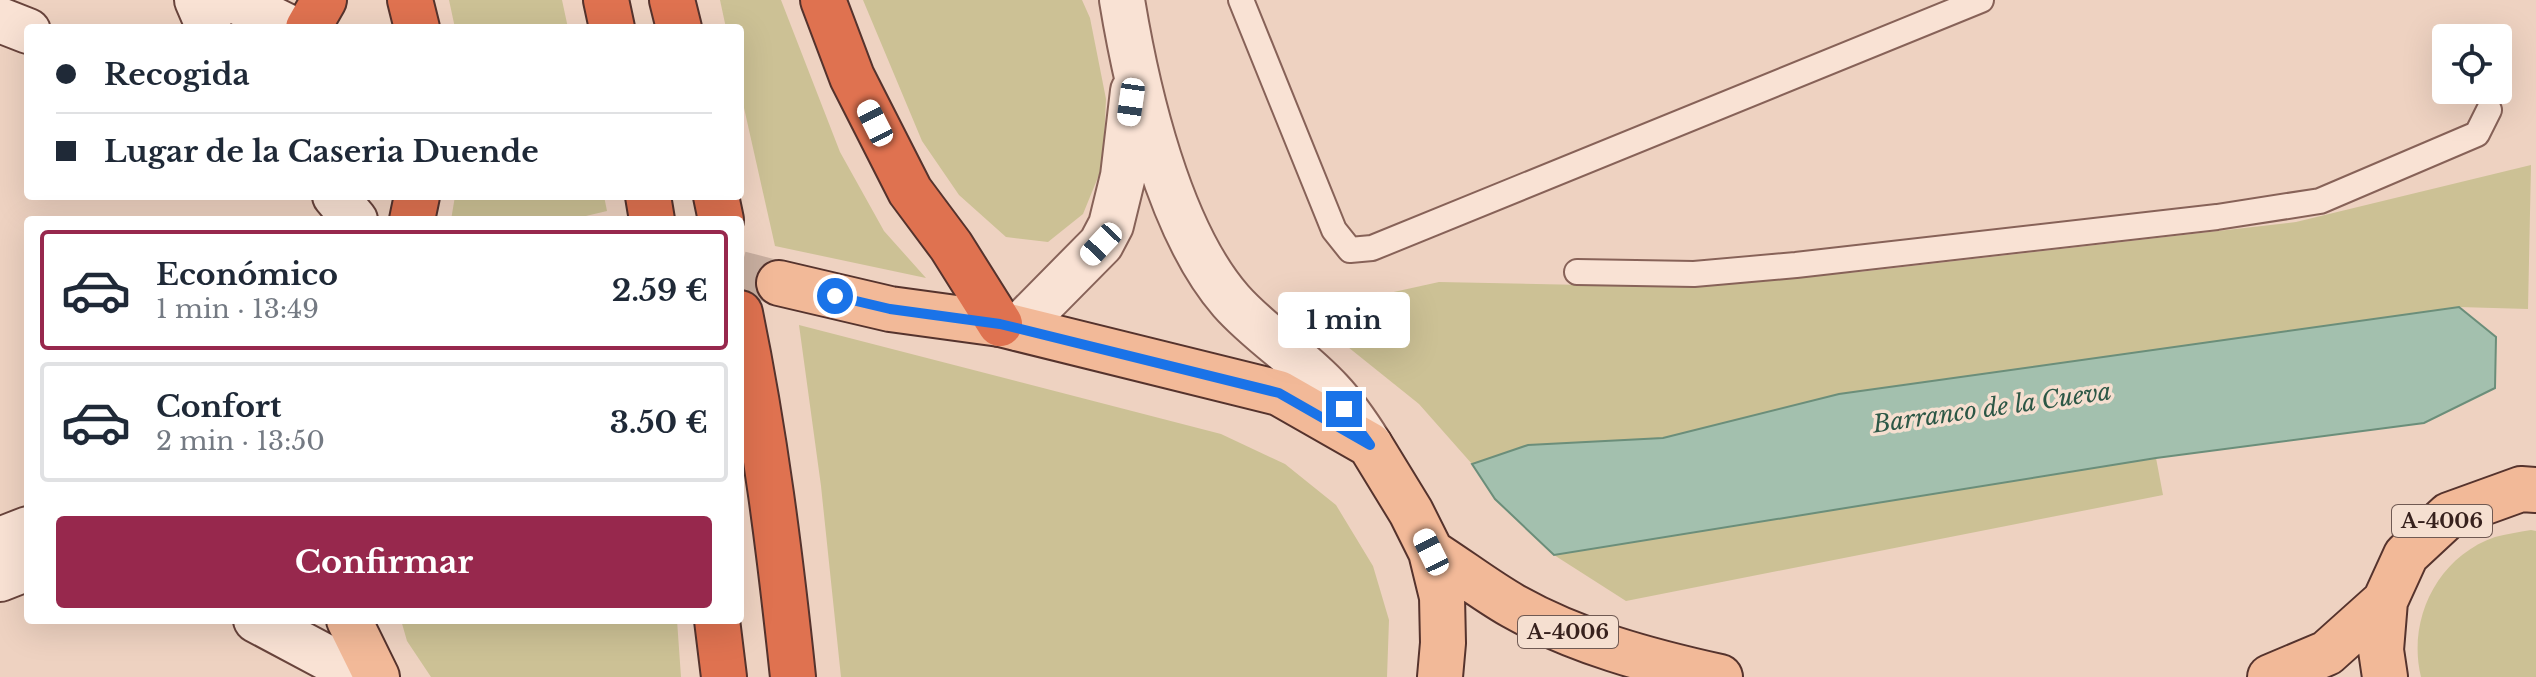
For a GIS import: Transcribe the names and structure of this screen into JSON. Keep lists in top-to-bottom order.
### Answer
{
  "streets": {
    "main road": ["A-4006"]
  },
  "water": ["Barranco de la Cueva"],
  "page": {
    "banner": ["Recogida", "Lugar de la Caseria Duende"],
    "list": [
      {
        "name": "Económico",
        "note": "1 min · 13:49",
        "value": "2.59 €"
      },
      {
        "name": "Confort",
        "note": "2 min · 13:50",
        "value": "3.50 €"
      }
    ],
    "bubble": "1 min",
    "buttons": "Confirmar"
  }
}
